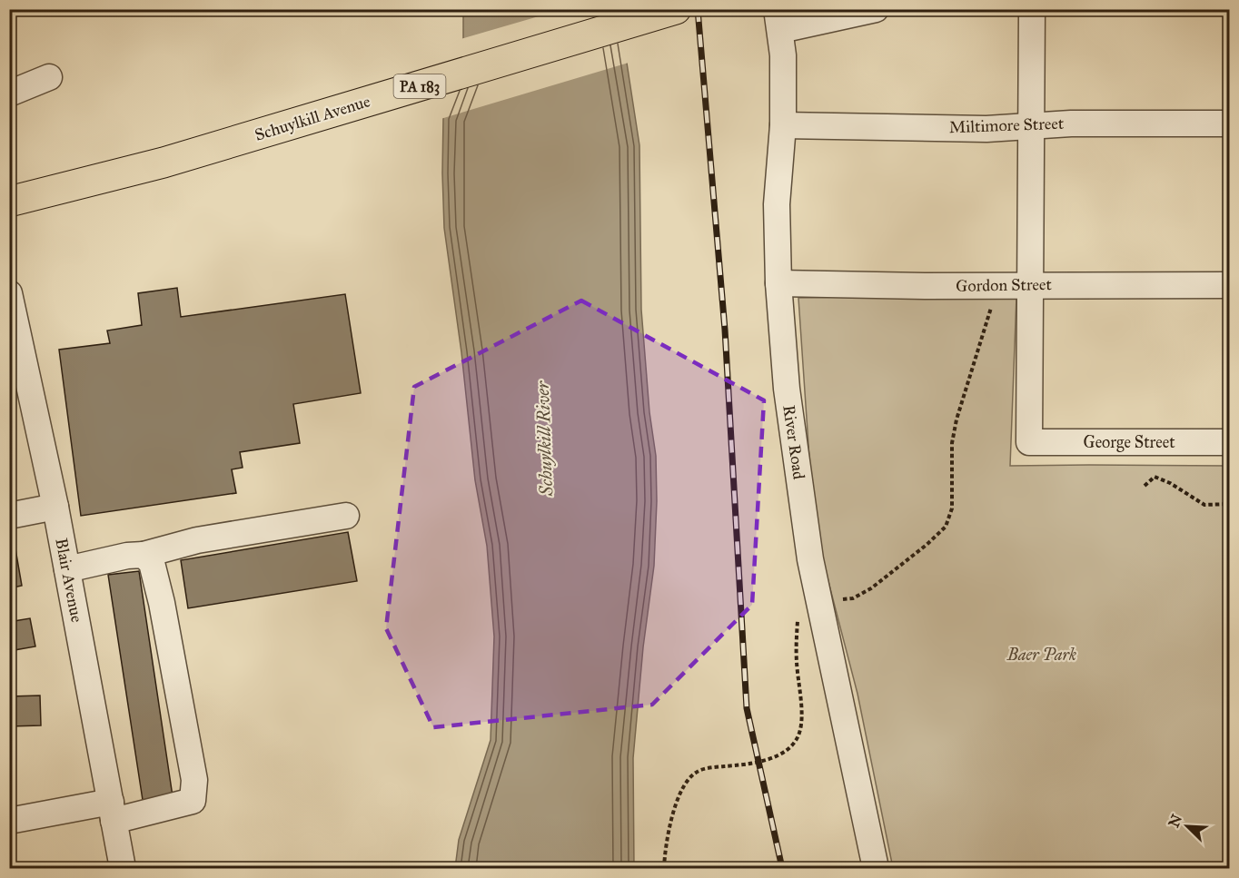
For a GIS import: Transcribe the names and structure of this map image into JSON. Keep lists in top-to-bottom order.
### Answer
{
  "streets": {
    "main road": ["PA 183", "Schuylkill Avenue"],
    "street": [
      "Miltimore Street",
      "Gordon Street",
      "River Road",
      "George Street",
      "Blair Avenue"
    ]
  },
  "crossings": [
    ["Miltimore Street", "River Road"],
    ["Gordon Street", "River Road"],
    ["Gordon Street", "George Street"]
  ],
  "water": ["Schuylkill River"],
  "parks": ["Baer Park"],
  "north": "top left"
}
